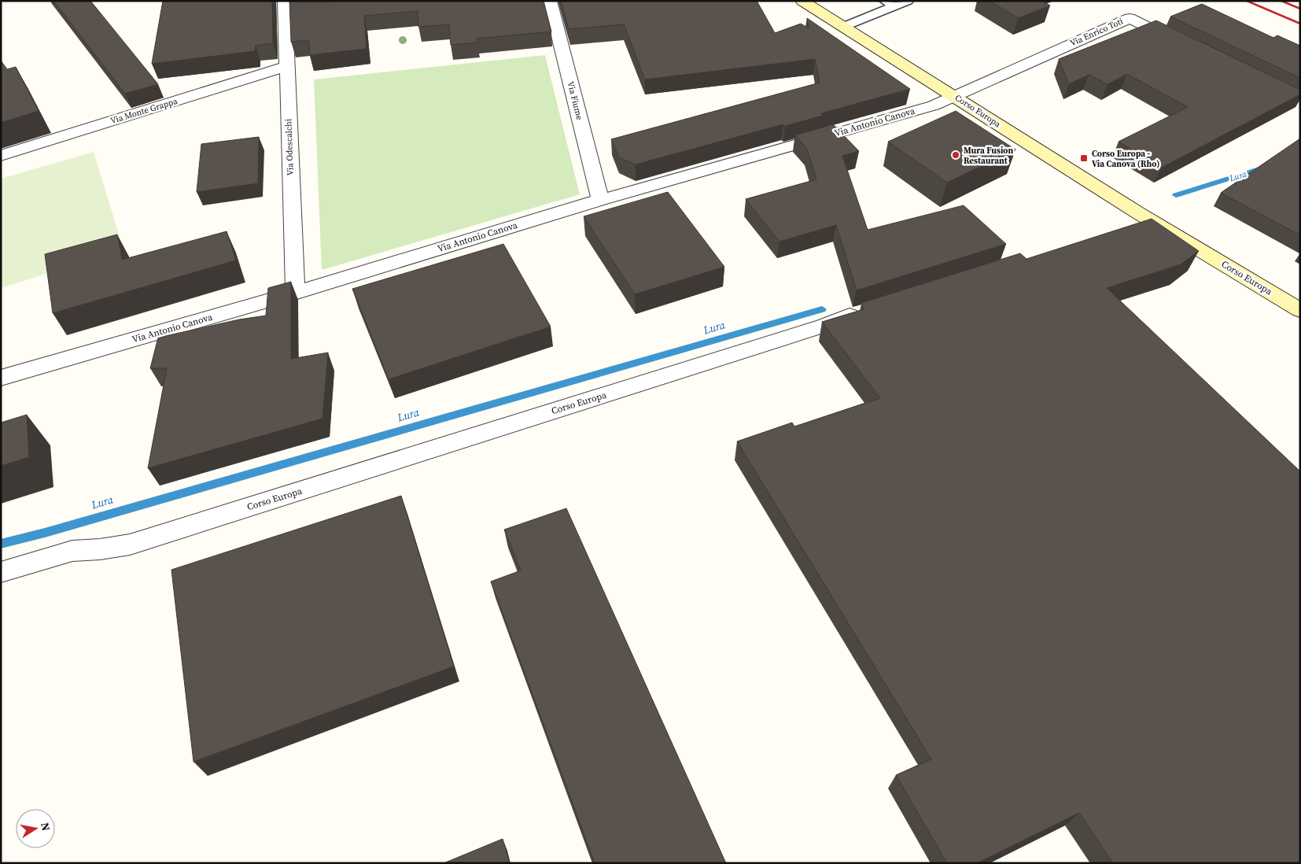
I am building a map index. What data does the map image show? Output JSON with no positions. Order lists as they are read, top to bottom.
{
  "streets": {
    "main road": ["Corso Europa"],
    "street": [
      "Via Enrico Toti",
      "Via Fiume",
      "Via Monte Grappa",
      "Via Antonio Canova",
      "Via Odescalchi"
    ]
  },
  "crossings": [
    ["Via Enrico Toti", "Corso Europa"],
    ["Via Enrico Toti", "Via Antonio Canova"],
    ["Via Fiume", "Via Antonio Canova"],
    ["Via Monte Grappa", "Via Odescalchi"],
    ["Corso Europa", "Via Antonio Canova"],
    ["Via Antonio Canova", "Via Odescalchi"]
  ],
  "water": ["Lura"],
  "places": {
    "other": ["Mura Fusion Restaurant"],
    "transit": ["Corso Europa - Via Canova (Rho)"]
  },
  "north": "right"
}
